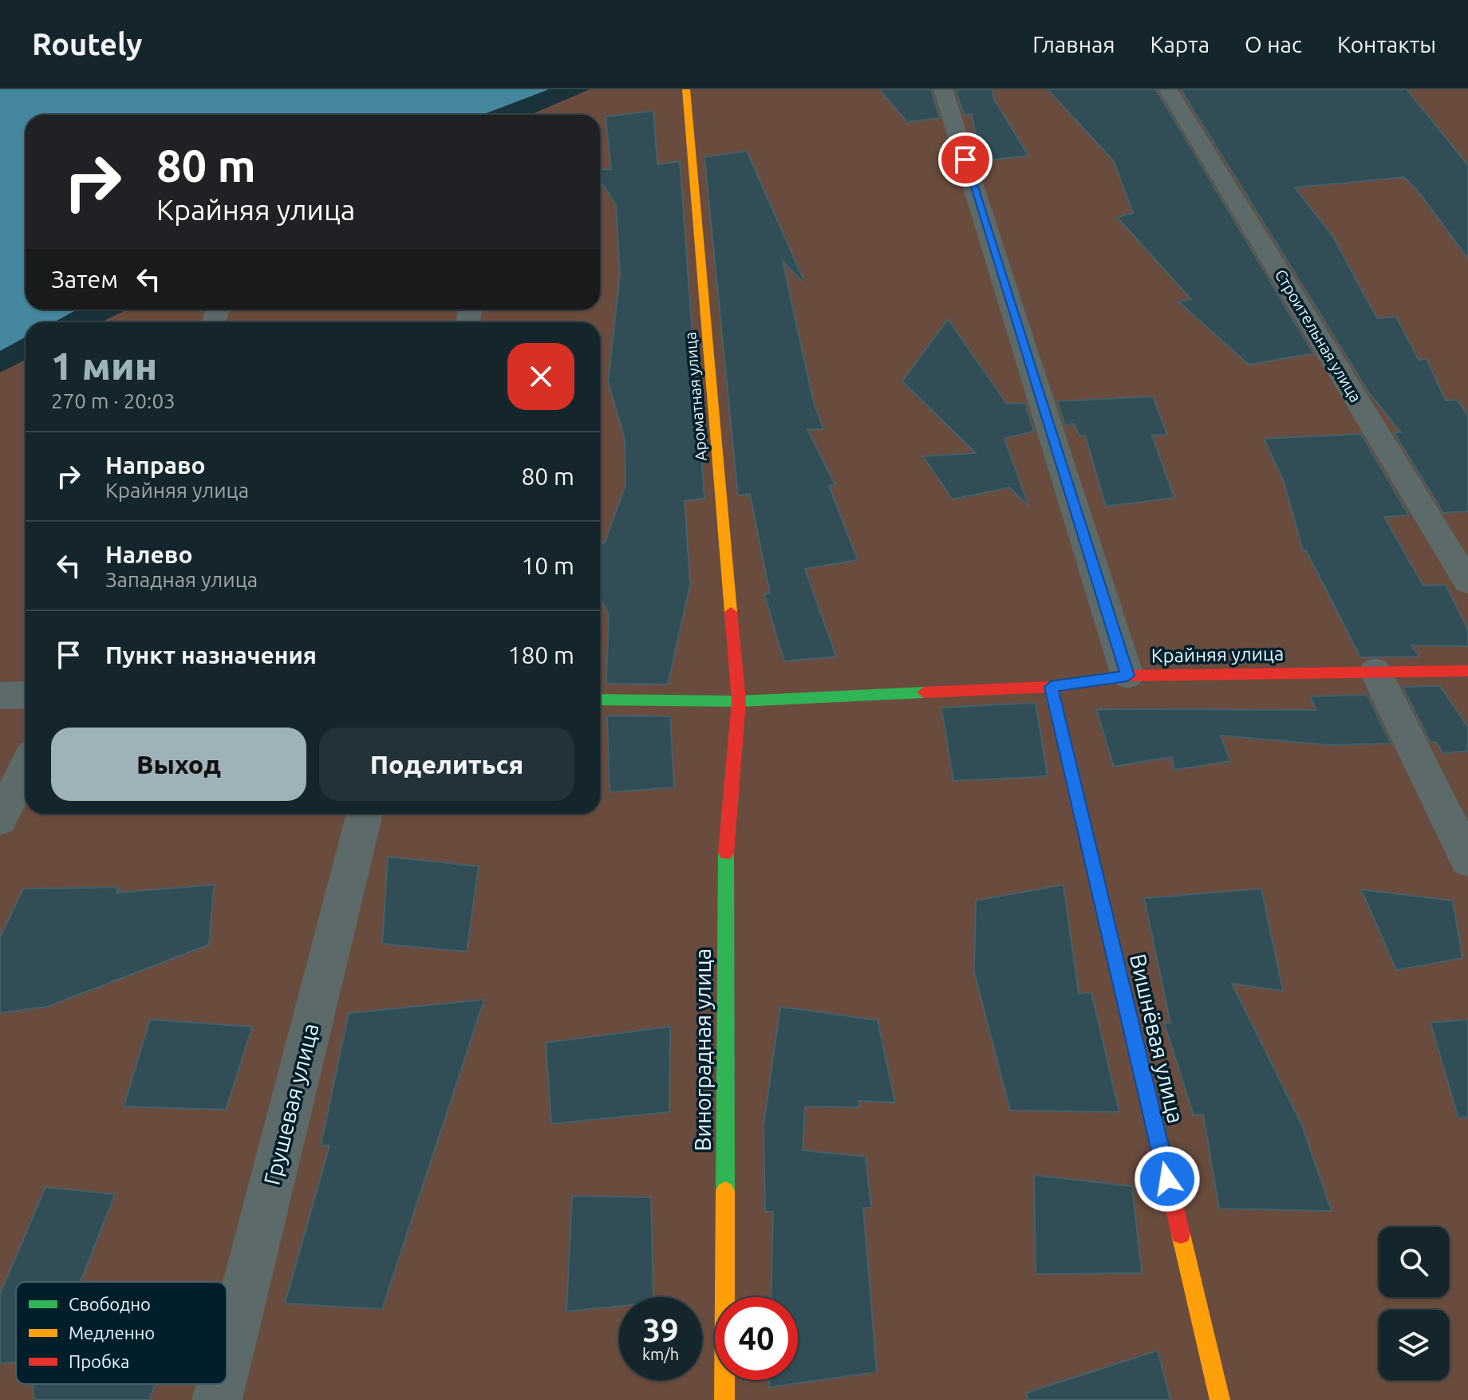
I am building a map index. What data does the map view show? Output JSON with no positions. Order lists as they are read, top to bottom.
{
  "streets": {
    "street": [
      "Строительная улица",
      "Ароматная улица",
      "Крайняя улица",
      "Вишнёвая улица",
      "Виноградная улица",
      "Грушевая улица"
    ]
  },
  "crossings": [
    ["Ароматная улица", "Крайняя улица"],
    ["Ароматная улица", "Виноградная улица"],
    ["Крайняя улица", "Вишнёвая улица"],
    ["Крайняя улица", "Виноградная улица"]
  ],
  "legend": ["Свободно", "Медленно", "Пробка"],
  "page": {
    "header": "Routely",
    "nav": [
      "Главная",
      "Карта",
      "О нас",
      "Контакты"
    ],
    "turn": ["80 m", "Крайняя улица"],
    "then": "Затем",
    "heading": ["1 мин", "270 m · 20:03"],
    "list": [
      {
        "name": "Направо",
        "note": "Крайняя улица",
        "value": "80 m"
      },
      {
        "name": "Налево",
        "note": "Западная улица",
        "value": "10 m"
      },
      {
        "name": "Пункт назначения",
        "value": "180 m"
      }
    ],
    "buttons": ["Выход", "Поделиться"],
    "speed": "39 km/h",
    "limit": "40"
  }
}
